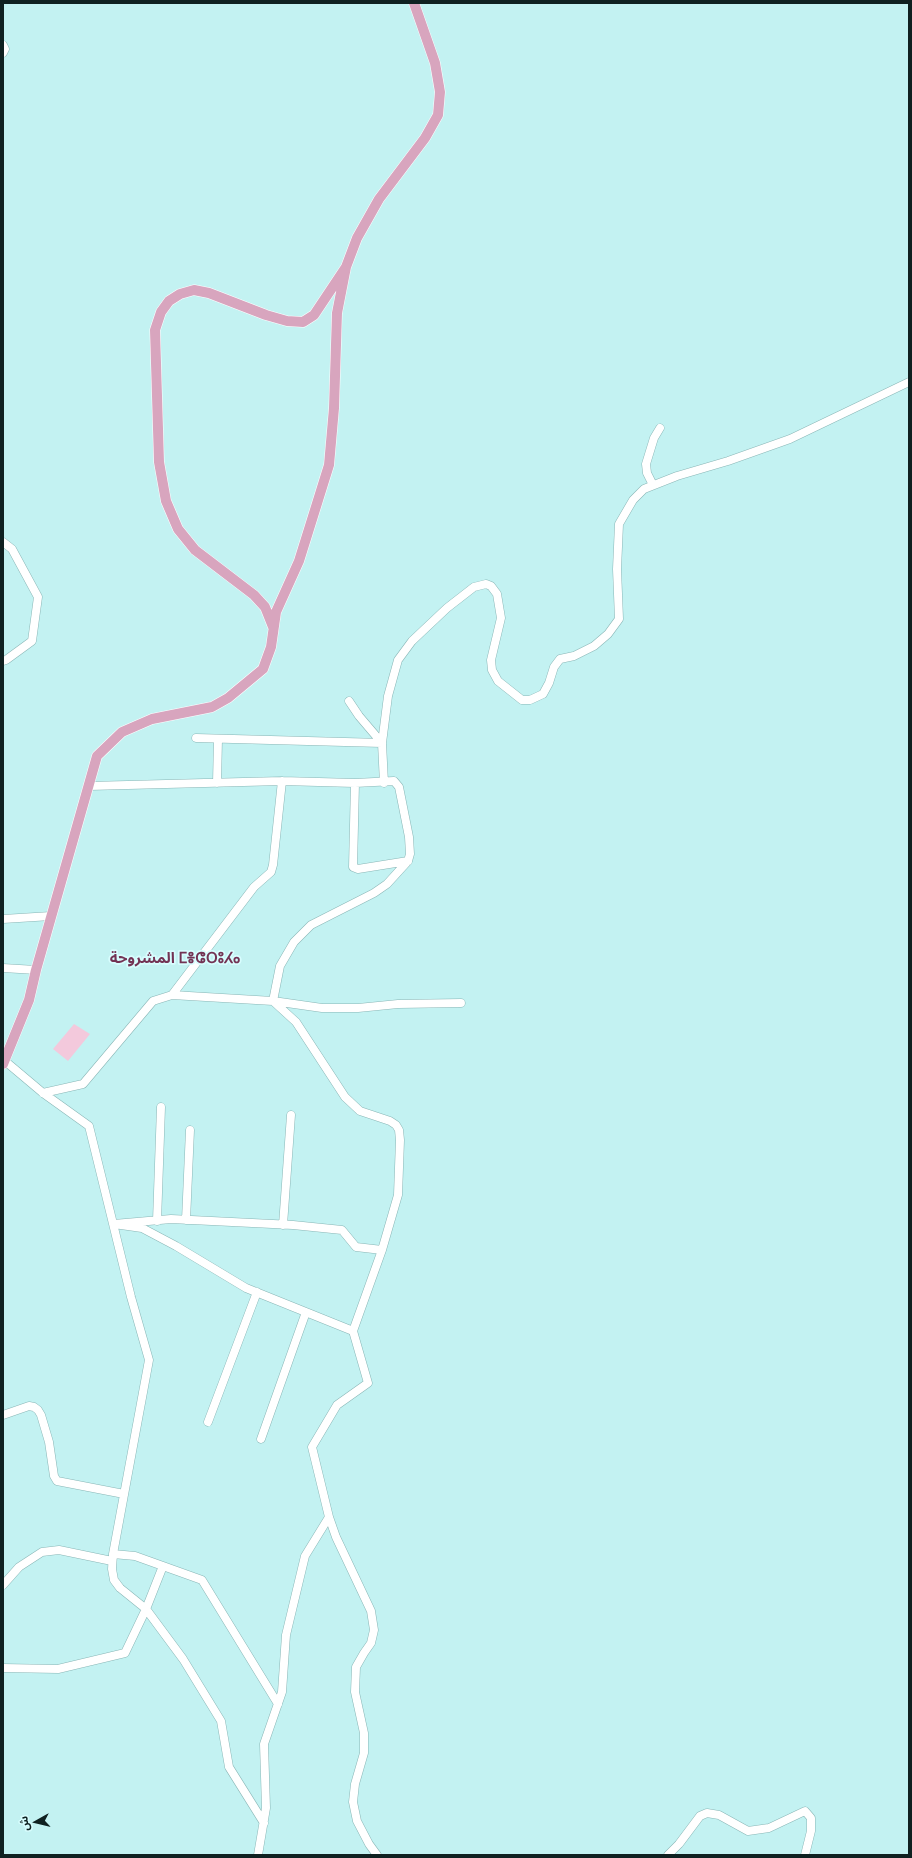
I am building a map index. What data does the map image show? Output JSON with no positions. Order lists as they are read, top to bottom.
{
  "districts": ["المشروحة ⵎⴻⵛⵔⵓⵃⴰ"],
  "north": "left"
}
